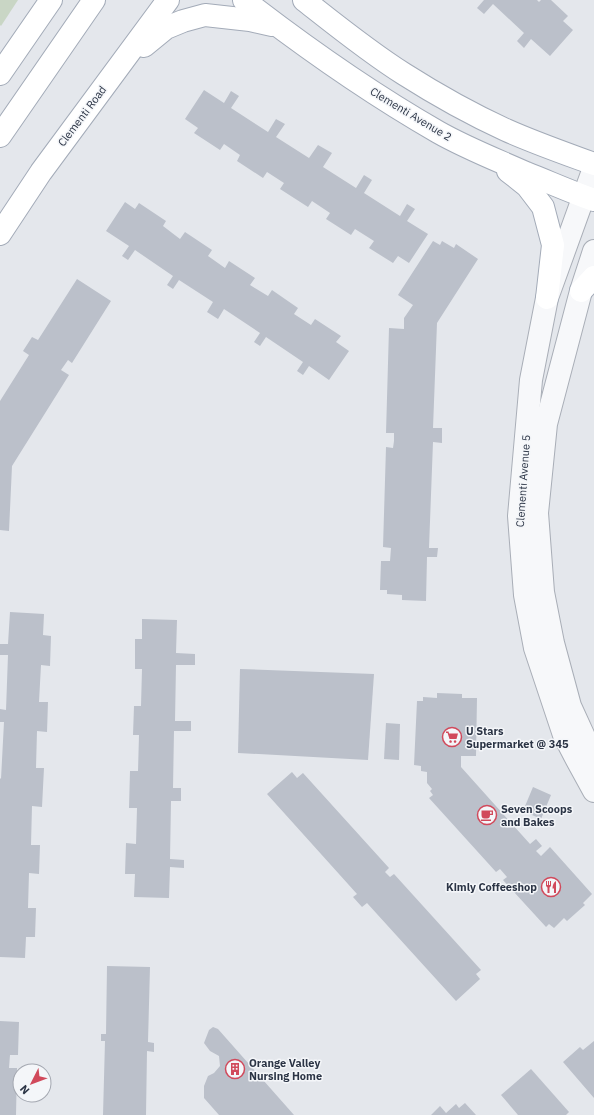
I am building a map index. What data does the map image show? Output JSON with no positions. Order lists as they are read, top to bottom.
{
  "streets": {
    "main road": ["Clementi Avenue 2", "Clementi Road"],
    "street": ["Clementi Avenue 5"]
  },
  "crossings": [
    ["Clementi Avenue 2", "Clementi Avenue 5"]
  ],
  "places": {
    "supermarket": ["U Stars Supermarket @ 345"],
    "cafe": ["Seven Scoops and Bakes"],
    "restaurant": ["Kimly Coffeeshop"],
    "building": ["Orange Valley Nursing Home"]
  },
  "north": "bottom left"
}
